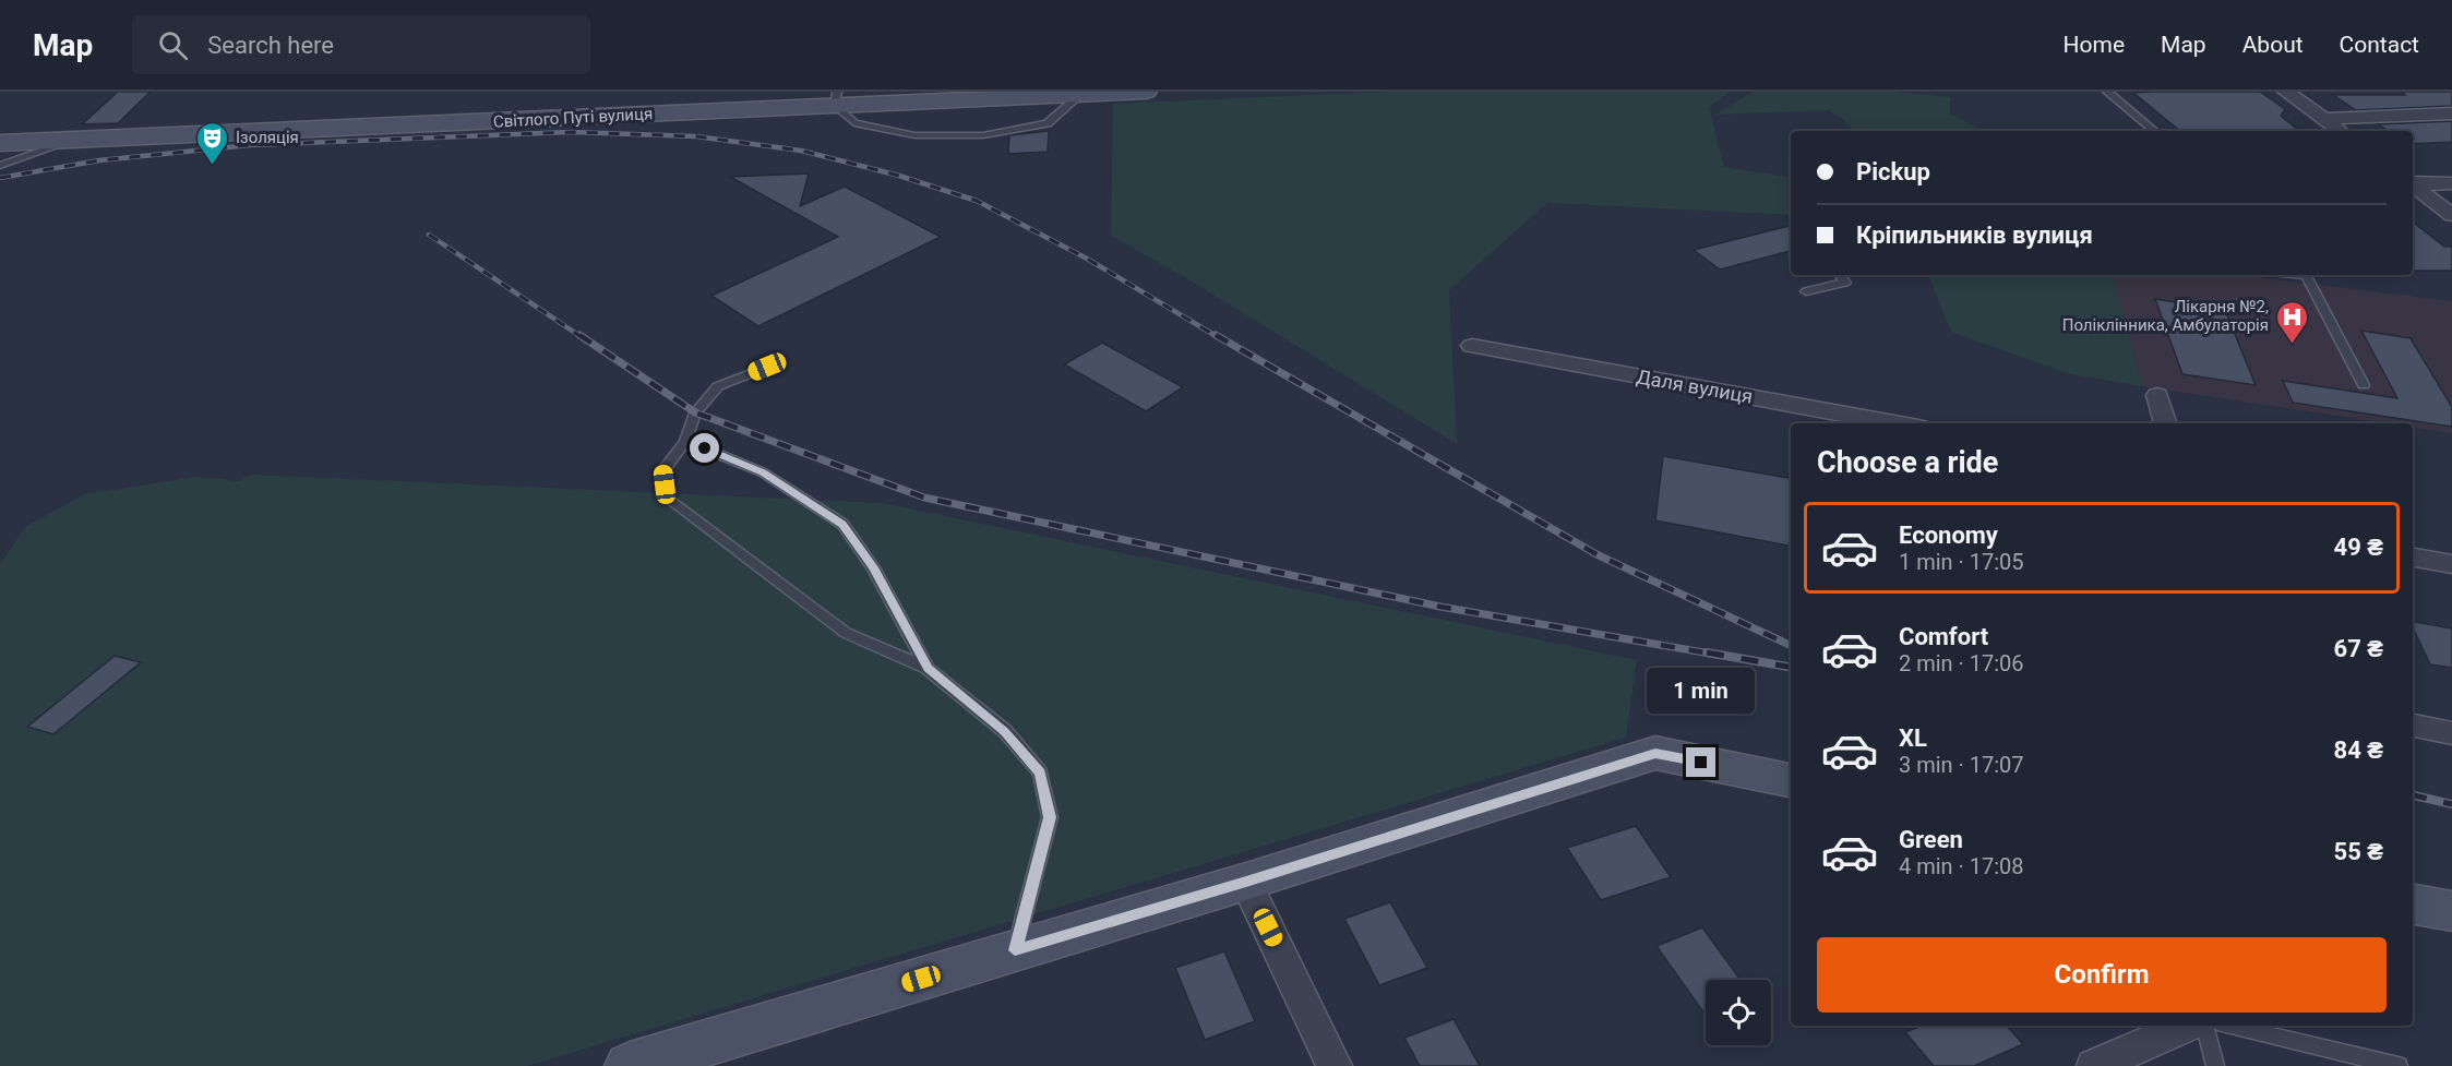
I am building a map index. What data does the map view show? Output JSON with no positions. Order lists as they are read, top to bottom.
{
  "streets": {
    "main road": ["Світлого Путі вулиця"],
    "street": ["Даля вулиця"]
  },
  "places": {
    "theatre": ["Ізоляція"],
    "hospital": ["Лікарня №2, Поліклінника, Амбулаторія"]
  },
  "page": {
    "header": "Map",
    "search": "Search here",
    "nav": [
      "Home",
      "Map",
      "About",
      "Contact"
    ],
    "banner": ["Pickup", "Кріпильників вулиця"],
    "heading": "Choose a ride",
    "list": [
      {
        "name": "Economy",
        "note": "1 min · 17:05",
        "value": "49 ₴"
      },
      {
        "name": "Comfort",
        "note": "2 min · 17:06",
        "value": "67 ₴"
      },
      {
        "name": "XL",
        "note": "3 min · 17:07",
        "value": "84 ₴"
      },
      {
        "name": "Green",
        "note": "4 min · 17:08",
        "value": "55 ₴"
      }
    ],
    "bubble": "1 min",
    "buttons": "Confirm"
  }
}
